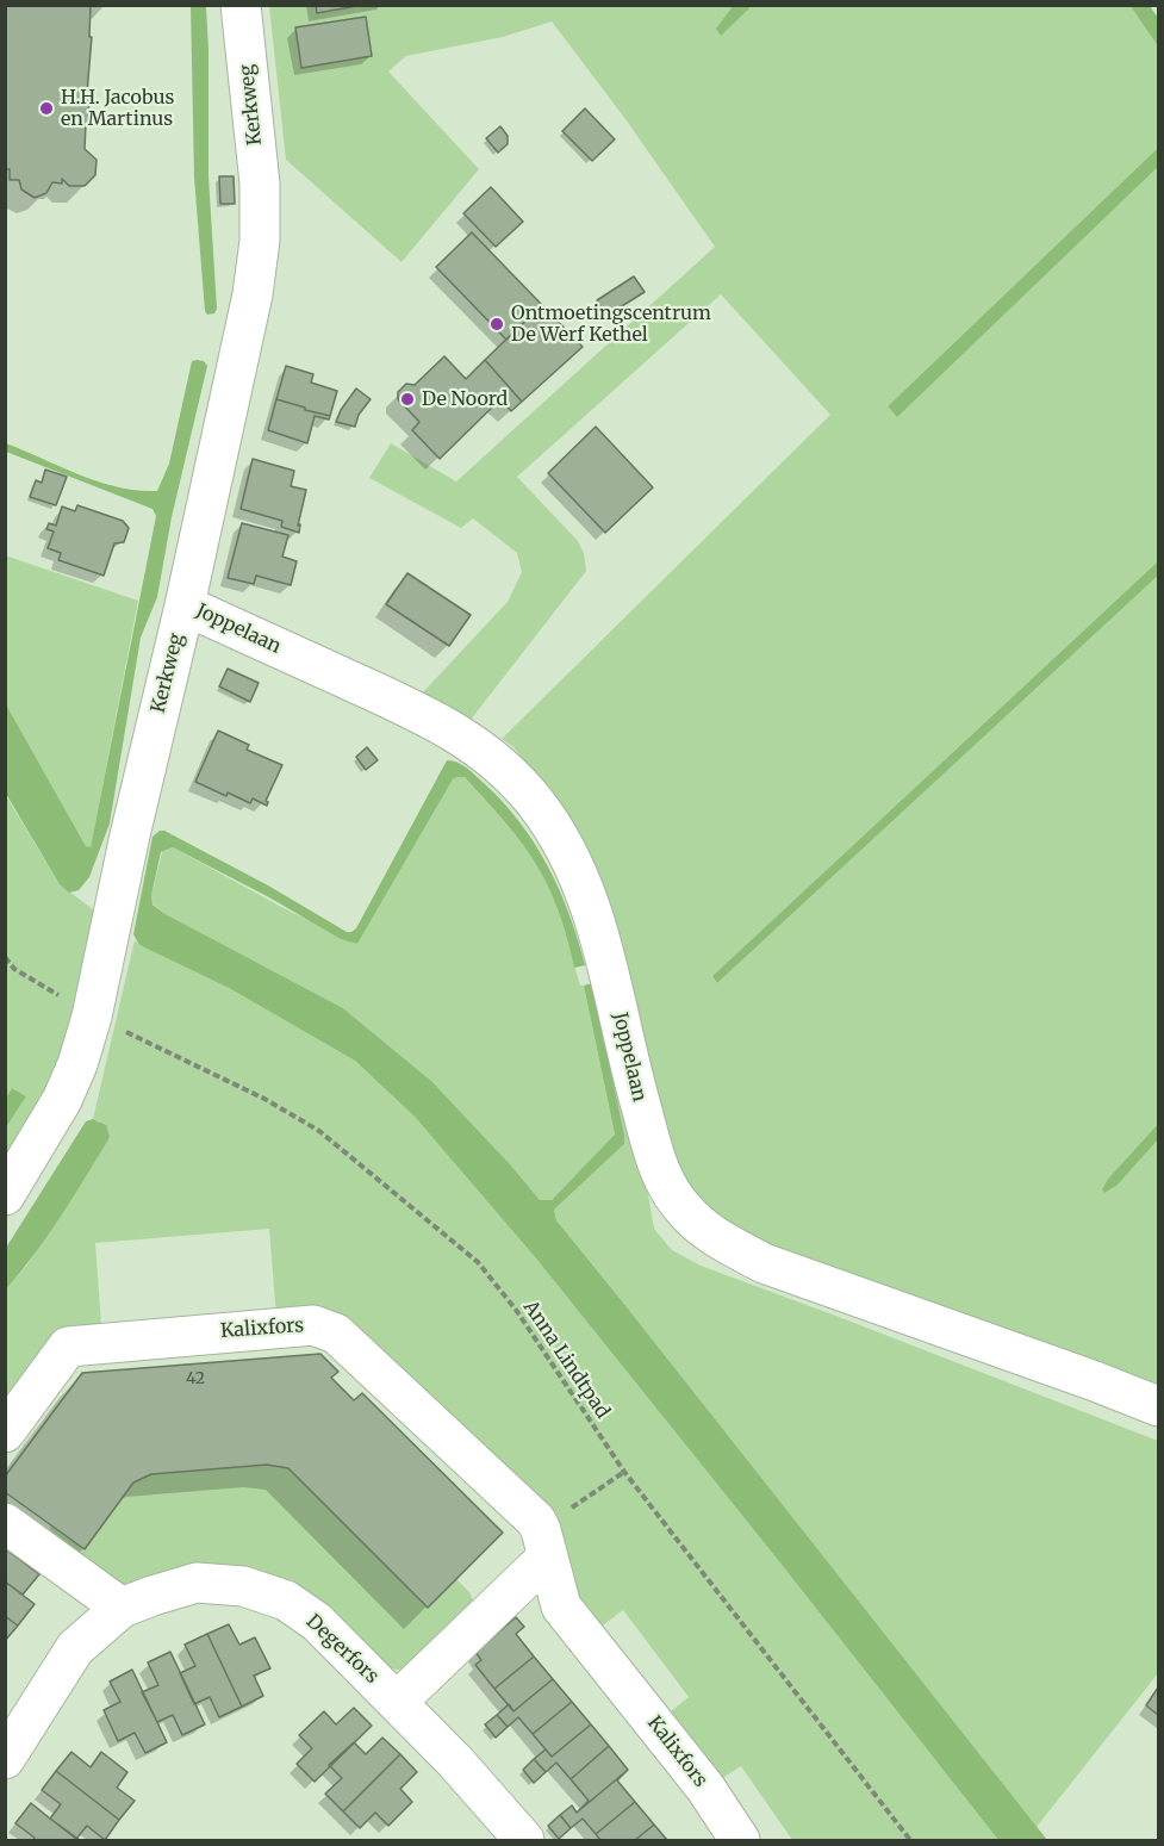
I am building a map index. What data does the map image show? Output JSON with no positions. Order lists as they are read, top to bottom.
{
  "streets": {
    "street": [
      "Kerkweg",
      "Joppelaan",
      "Kalixfors",
      "Degerfors"
    ],
    "path": ["Anna Lindtpad"]
  },
  "crossings": [
    ["Kerkweg", "Joppelaan"],
    ["Kerkweg", "Anna Lindtpad"]
  ],
  "places": ["H.H. Jacobus en Martinus", "Ontmoetingscentrum De Werf Kethel", "De Noord"],
  "house_numbers": ["42"]
}
